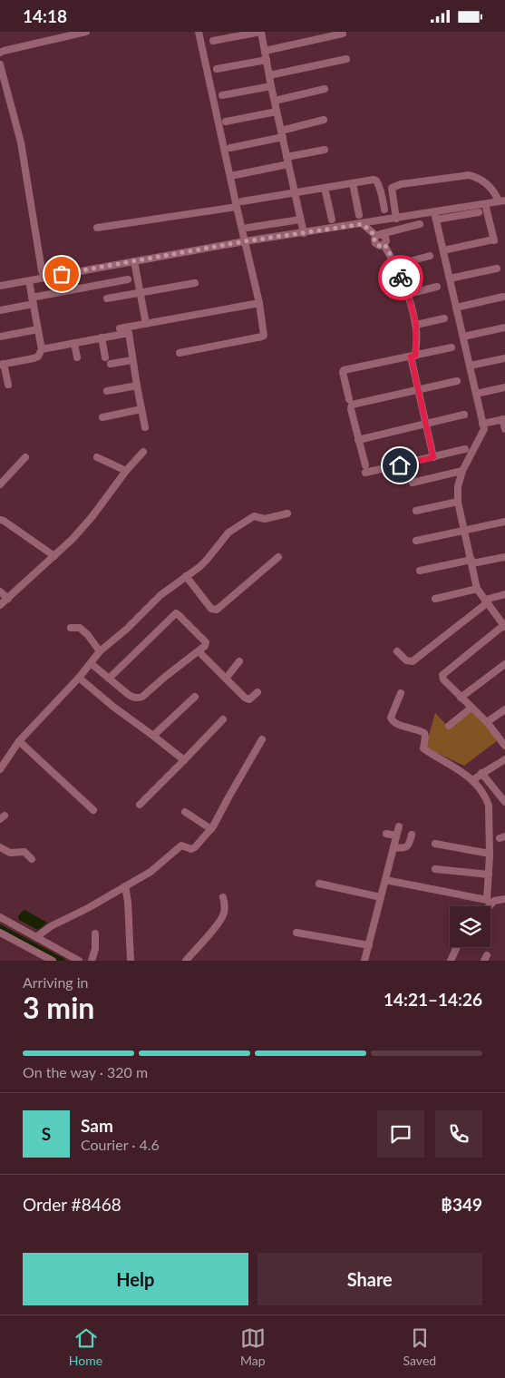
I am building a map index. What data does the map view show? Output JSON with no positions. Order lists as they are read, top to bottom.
{
  "page": {
    "status": "14:18",
    "heading": ["3 min", "Arriving in", "14:21–14:26"],
    "panel": [
      "Sam",
      "Courier · 4.6",
      "Order #8468",
      "฿349"
    ],
    "bar": "On the way · 320 m",
    "round": "S",
    "buttons": ["Help", "Share"],
    "tabs": ["Home", "Map", "Saved"]
  }
}
